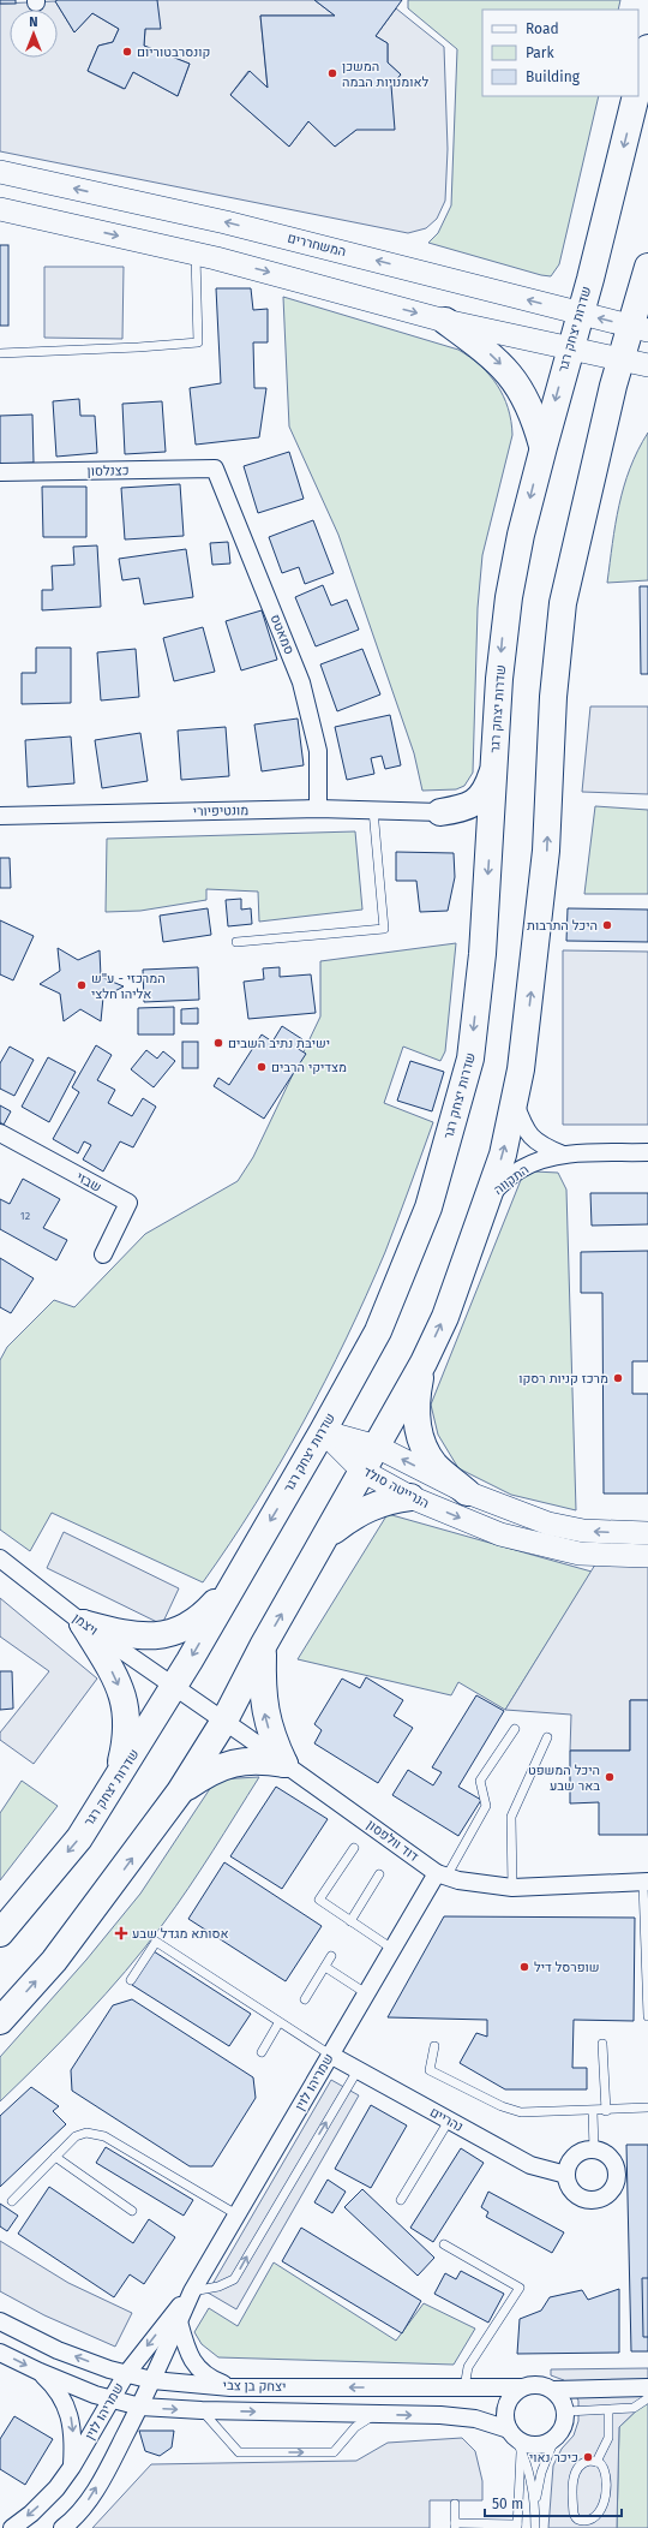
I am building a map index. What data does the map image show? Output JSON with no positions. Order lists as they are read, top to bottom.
{
  "streets": {
    "main road": ["המשחררים", "שדרות יצחק רגר", "הנרייטה סולד"],
    "street": [
      "כצנלסון",
      "סמאטס",
      "מונטיפיורי",
      "התקווה",
      "שבזי",
      "ויצמן",
      "דוד וולפסון",
      "שמריהו לוין",
      "נהריים",
      "יצחק בן צבי"
    ]
  },
  "crossings": [
    ["המשחררים", "שדרות יצחק רגר"],
    ["שדרות יצחק רגר", "הנרייטה סולד"],
    ["שדרות יצחק רגר", "ויצמן"],
    ["שדרות יצחק רגר", "דוד וולפסון"],
    ["כצנלסון", "סמאטס"],
    ["סמאטס", "מונטיפיורי"],
    ["ויצמן", "דוד וולפסון"],
    ["דוד וולפסון", "שמריהו לוין"],
    ["שמריהו לוין", "נהריים"],
    ["שמריהו לוין", "יצחק בן צבי"]
  ],
  "places": {
    "other": [
      "קונסרבטוריום",
      "המשכן לאומנויות הבמה",
      "היכל התרבות",
      "המרכזי - ע\"ש אליהו חלצי",
      "ישיבת נתיב השבים",
      "מצדיקי הרבים",
      "מרכז קניות רסקו",
      "היכל המשפט באר שבע",
      "שופרסל דיל",
      "כיכר נאוי"
    ],
    "health": ["אסותא מגדל שבע"]
  },
  "house_numbers": ["12"],
  "legend": ["Road", "Park", "Building"],
  "scale_bar": "50 m",
  "north": "top"
}
